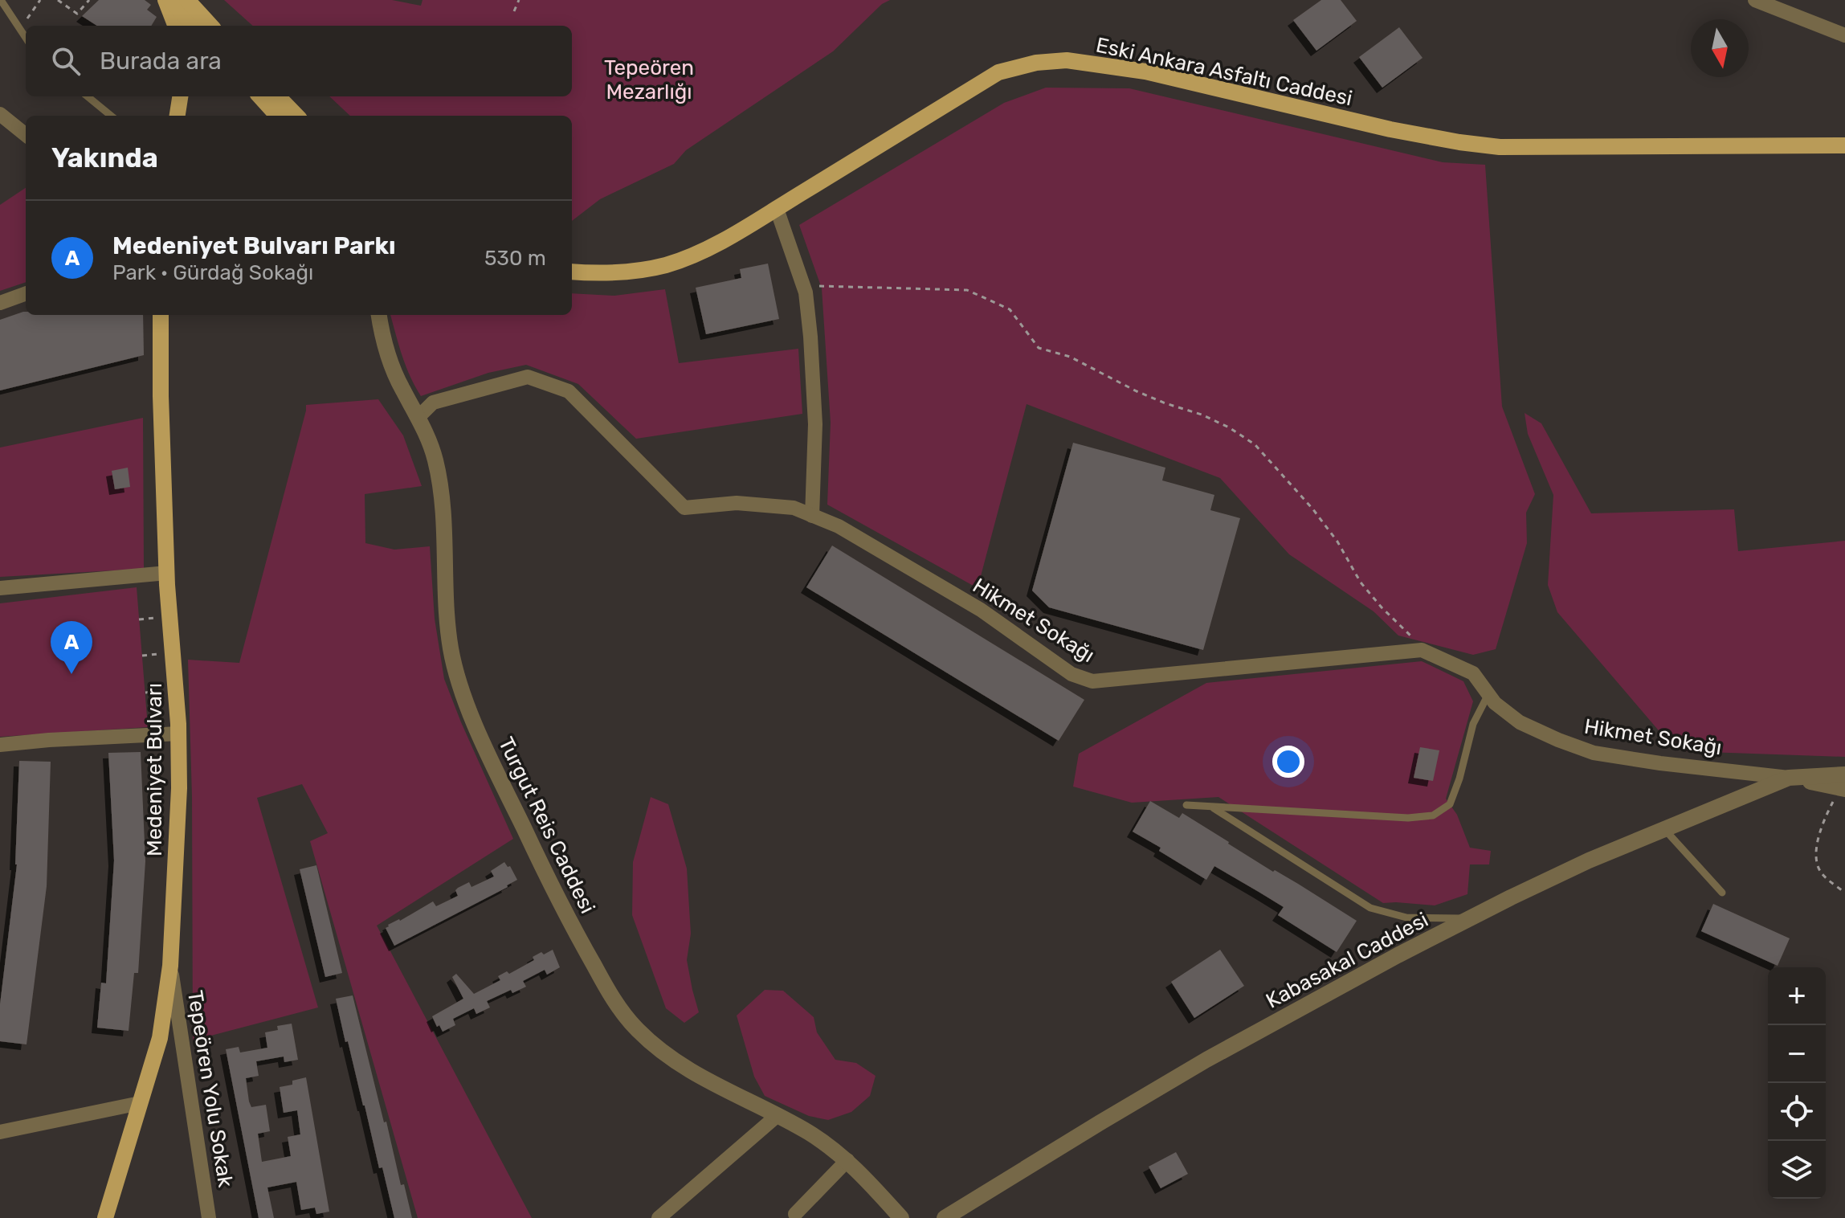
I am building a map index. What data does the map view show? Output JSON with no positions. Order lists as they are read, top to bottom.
{
  "streets": {
    "main road": ["Eski Ankara Asfaltı Caddesi", "Medeniyet Bulvarı"],
    "street": [
      "Hikmet Sokağı",
      "Turgut Reis Caddesi",
      "Kabasakal Caddesi",
      "Tepeören Yolu Sokak"
    ]
  },
  "crossings": [
    ["Hikmet Sokağı", "Turgut Reis Caddesi"],
    ["Hikmet Sokağı", "Kabasakal Caddesi"],
    ["Medeniyet Bulvarı", "Tepeören Yolu Sokak"]
  ],
  "parks": ["Tepeören Mezarlığı"],
  "north": "bottom",
  "page": {
    "search": "Burada ara",
    "heading": "Yakında",
    "list": [
      {
        "mark": "A",
        "name": "Medeniyet Bulvarı Parkı",
        "note": "Park · Gürdağ Sokağı",
        "value": "530 m"
      }
    ],
    "pins": "A",
    "map_buttons": ["+", "−"]
  }
}
